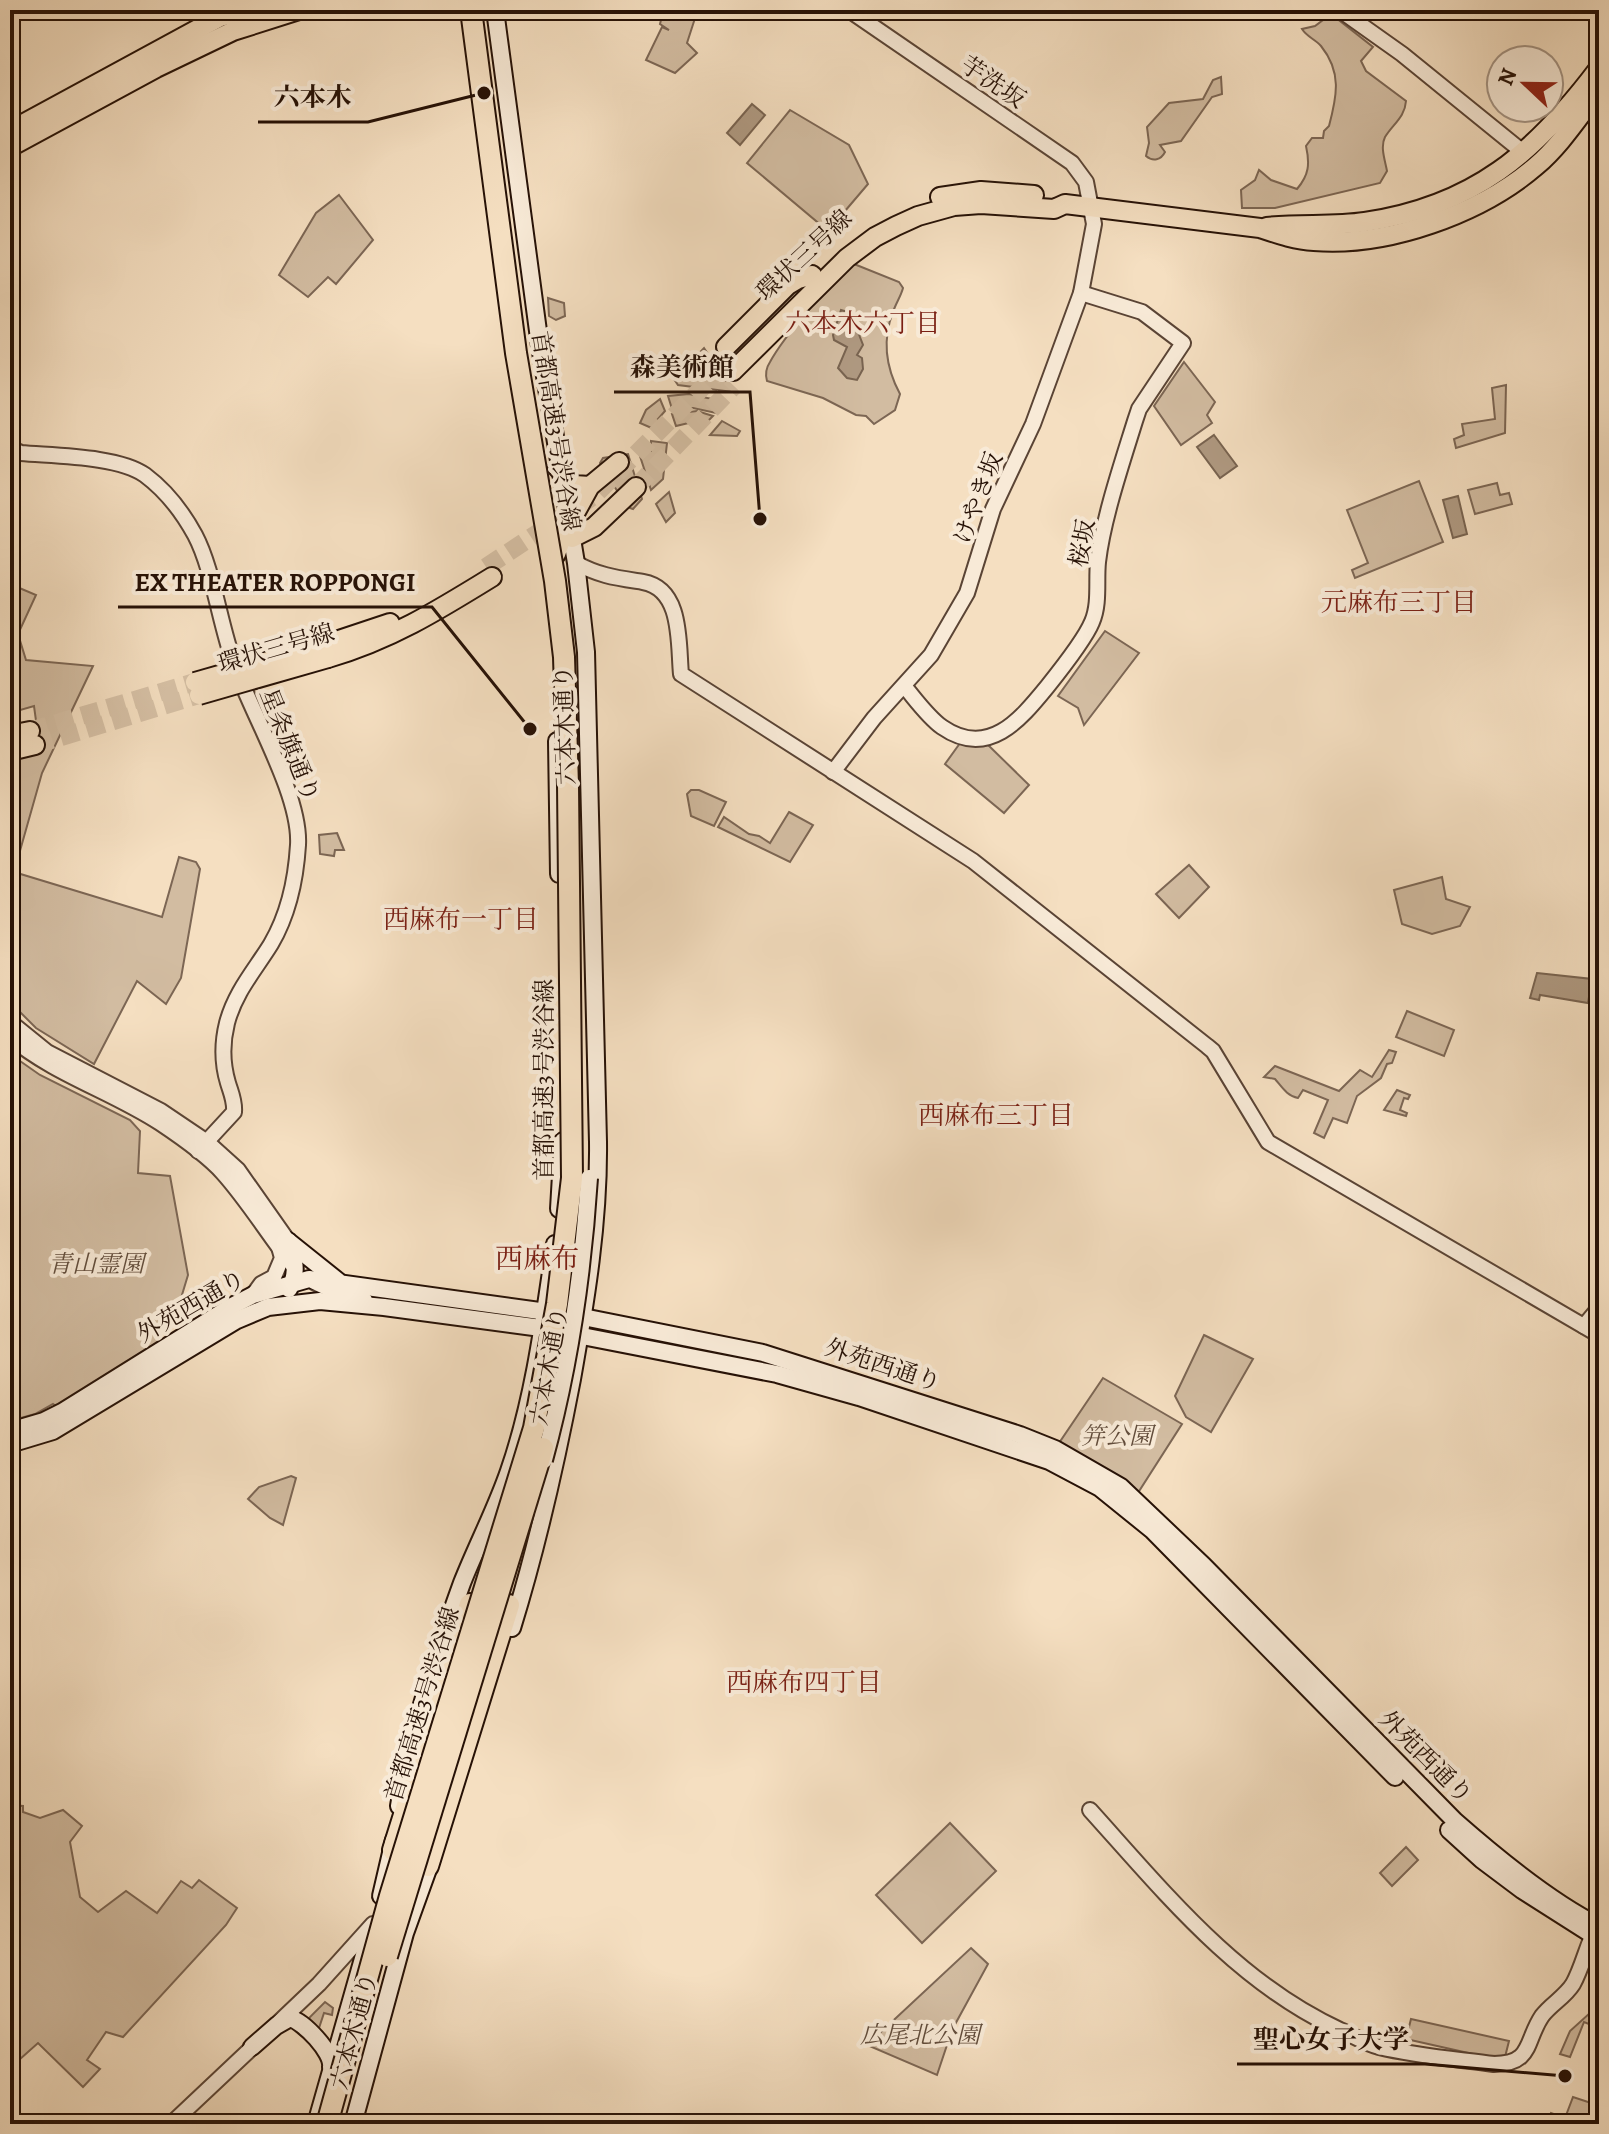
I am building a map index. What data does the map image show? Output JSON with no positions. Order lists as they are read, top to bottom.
{
  "streets": {
    "highway": ["首都高速3号渋谷線"],
    "main road": ["環状三号線", "六本木通り", "外苑西通り"],
    "street": [
      "芋洗坂",
      "けやき坂",
      "桜坂",
      "星条旗通り"
    ]
  },
  "crossings": [
    ["芋洗坂", "環状三号線"],
    ["芋洗坂", "けやき坂"],
    ["環状三号線", "けやき坂"],
    ["けやき坂", "桜坂"],
    ["六本木通り", "外苑西通り"]
  ],
  "districts": [
    "六本木六丁目",
    "元麻布三丁目",
    "西麻布一丁目",
    "西麻布三丁目",
    "西麻布",
    "西麻布四丁目"
  ],
  "parks": ["青山霊園", "笄公園", "広尾北公園"],
  "places": [
    "六本木",
    "森美術館",
    "EX THEATER ROPPONGI",
    "聖心女子大学"
  ],
  "north": "left"
}
